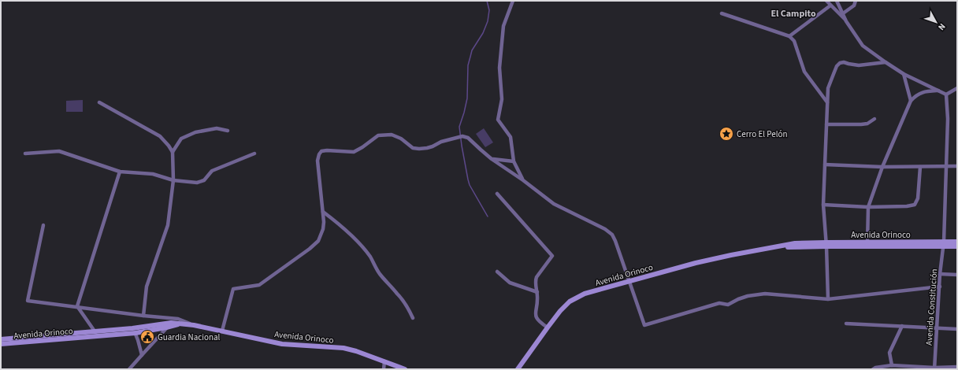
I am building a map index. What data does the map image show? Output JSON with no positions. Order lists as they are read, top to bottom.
{
  "streets": {
    "street": ["Avenida Orinoco", "Avenida Constitución"]
  },
  "crossings": [
    ["Avenida Orinoco", "Avenida Constitución"]
  ],
  "districts": ["El Campito"],
  "places": {
    "place": ["Cerro El Pelón"],
    "public building": ["Guardia Nacional"]
  },
  "north": "bottom right"
}
